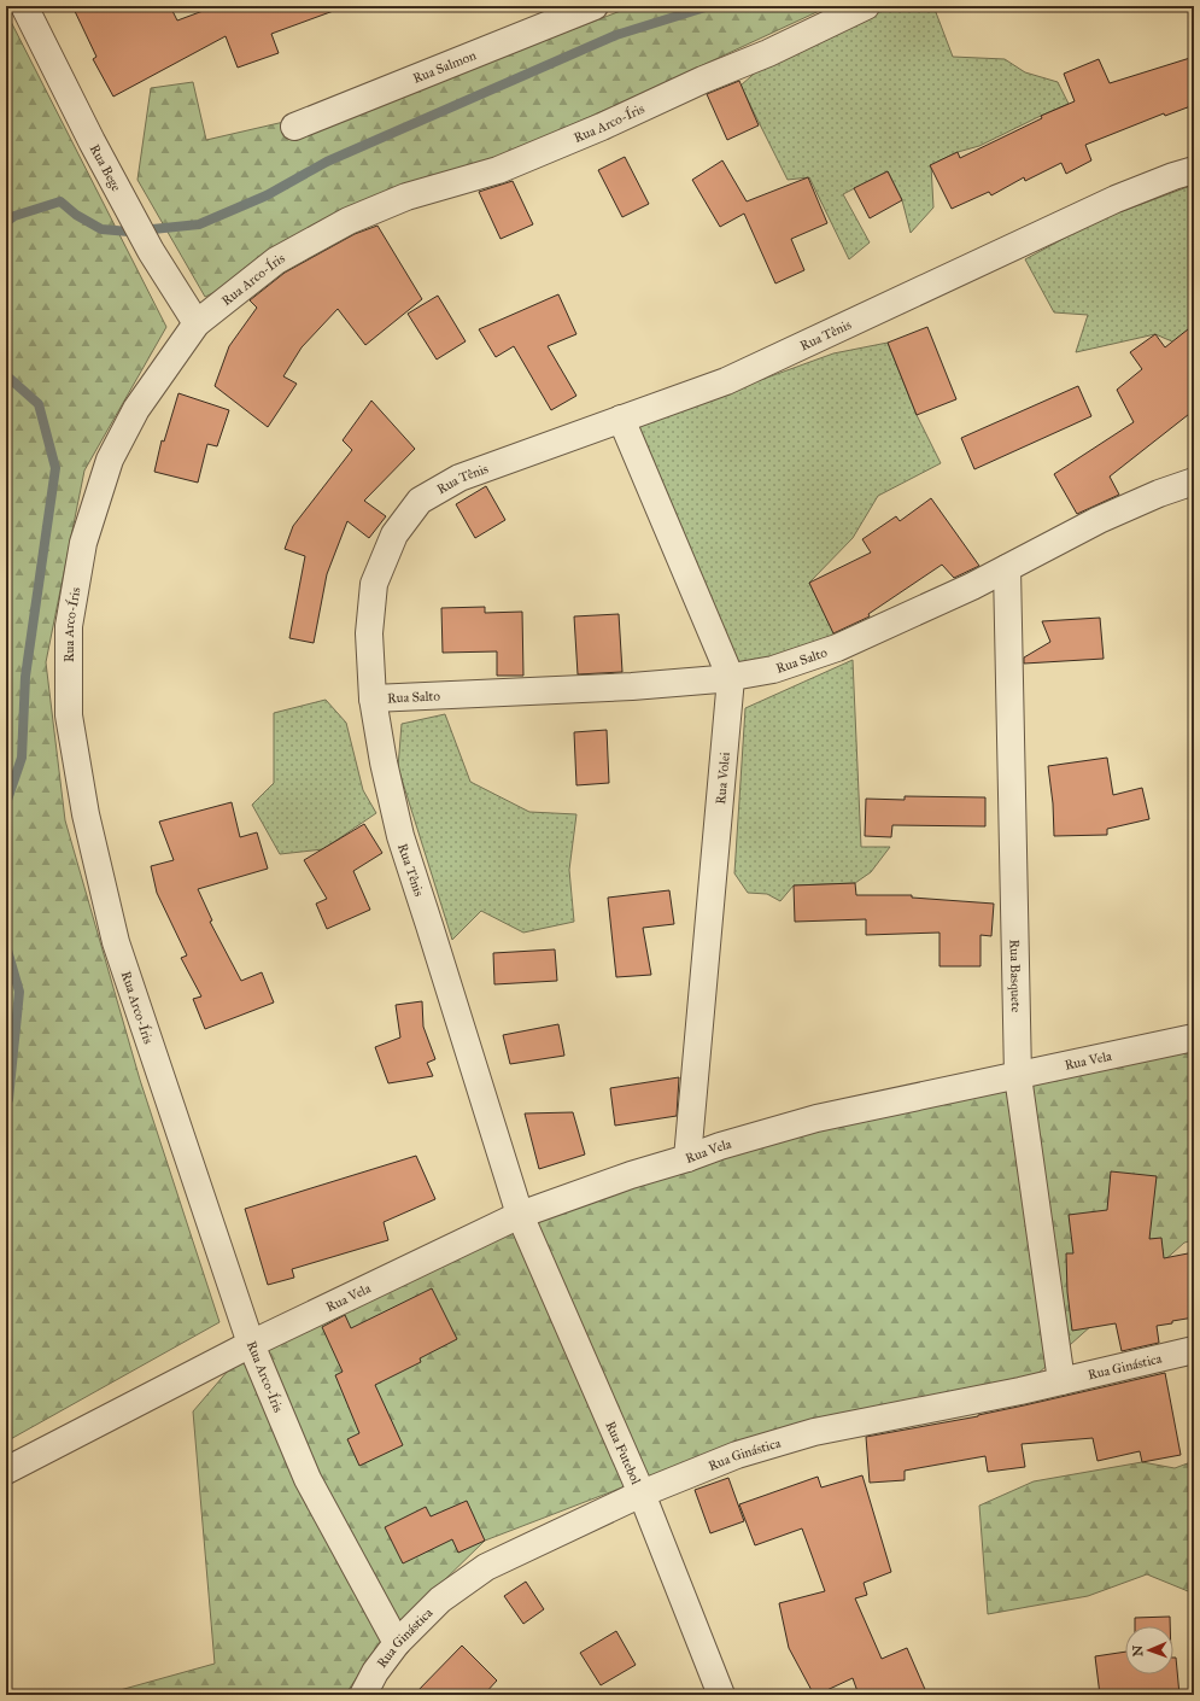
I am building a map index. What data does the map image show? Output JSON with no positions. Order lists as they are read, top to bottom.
{
  "streets": {
    "street": [
      "Rua Salmon",
      "Rua Arco-Íris",
      "Rua Bege",
      "Rua Tênis",
      "Rua Salto",
      "Rua Volei",
      "Rua Basquete",
      "Rua Vela",
      "Rua Ginástica",
      "Rua Futebol"
    ]
  },
  "crossings": [
    ["Rua Arco-Íris", "Rua Bege"],
    ["Rua Arco-Íris", "Rua Vela"],
    ["Rua Arco-Íris", "Rua Ginástica"],
    ["Rua Tênis", "Rua Salto"],
    ["Rua Tênis", "Rua Volei"],
    ["Rua Tênis", "Rua Vela"],
    ["Rua Tênis", "Rua Futebol"],
    ["Rua Salto", "Rua Volei"],
    ["Rua Salto", "Rua Basquete"],
    ["Rua Volei", "Rua Vela"],
    ["Rua Basquete", "Rua Vela"],
    ["Rua Basquete", "Rua Ginástica"],
    ["Rua Vela", "Rua Futebol"],
    ["Rua Ginástica", "Rua Futebol"]
  ],
  "north": "left"
}
